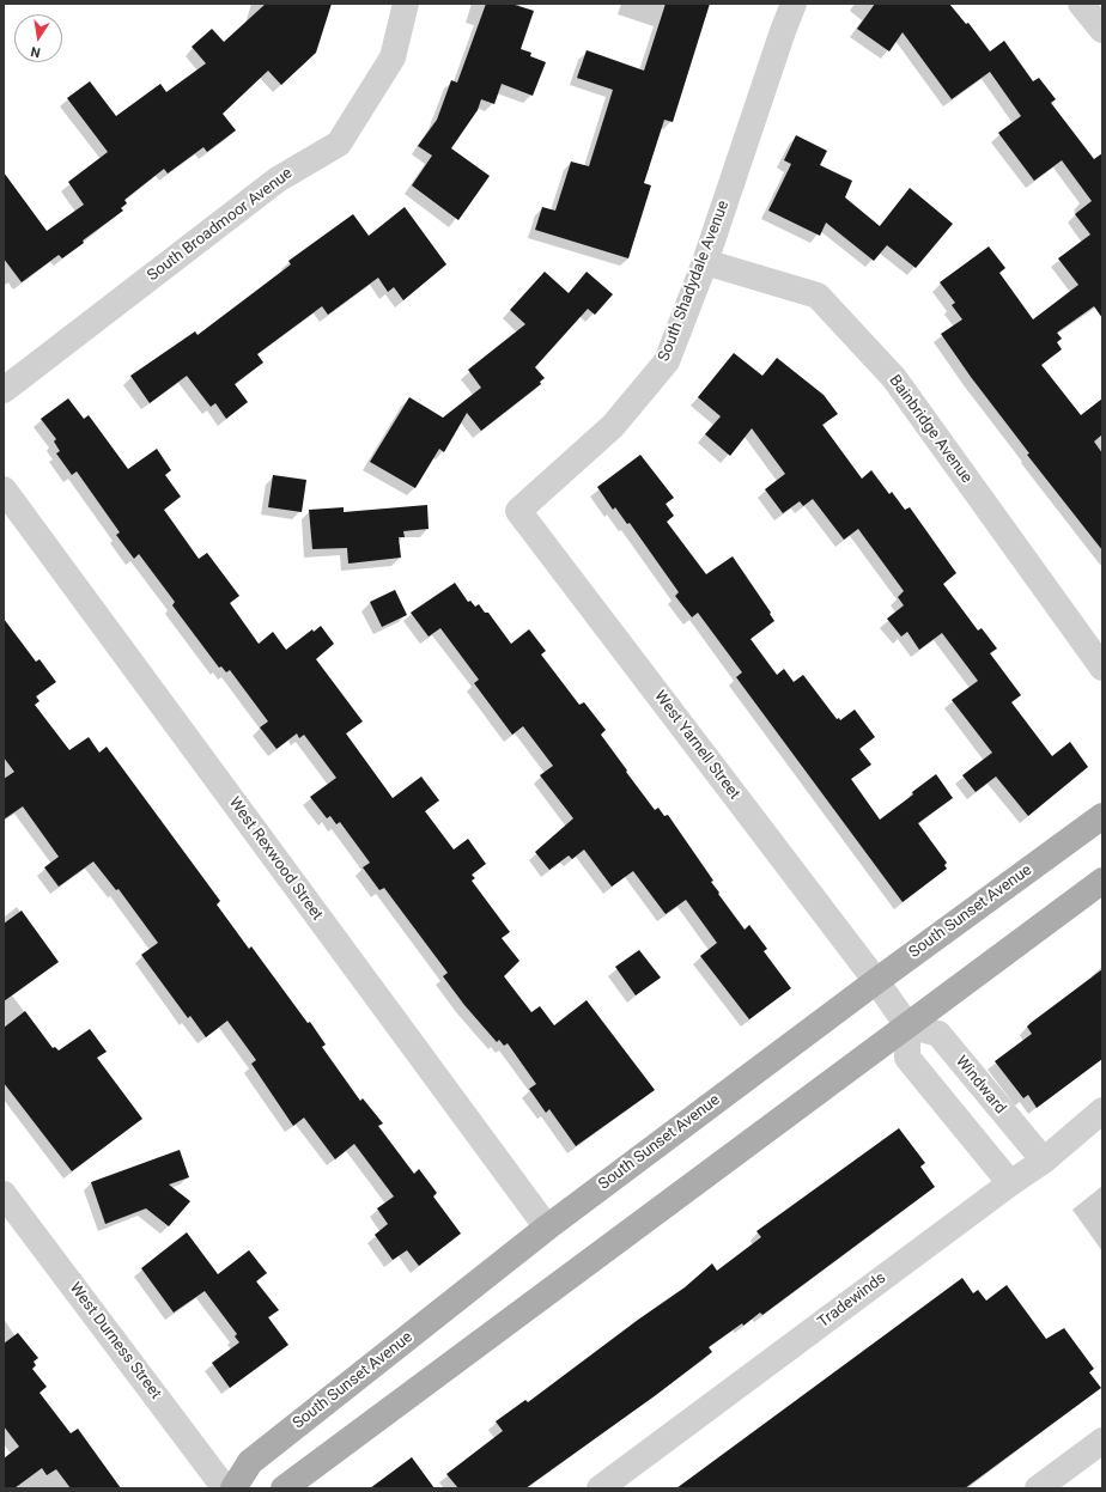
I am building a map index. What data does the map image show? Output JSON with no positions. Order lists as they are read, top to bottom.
{
  "streets": {
    "main road": ["South Sunset Avenue"],
    "street": [
      "South Broadmoor Avenue",
      "South Shadydale Avenue",
      "Bainbridge Avenue",
      "West Yarnell Street",
      "West Rexwood Street",
      "Windward",
      "Tradewinds",
      "West Durness Street"
    ]
  },
  "crossings": [
    ["South Shadydale Avenue", "Bainbridge Avenue"],
    ["South Shadydale Avenue", "West Yarnell Street"],
    ["West Yarnell Street", "South Sunset Avenue"],
    ["West Rexwood Street", "South Sunset Avenue"],
    ["Windward", "Tradewinds"]
  ],
  "north": "bottom"
}
